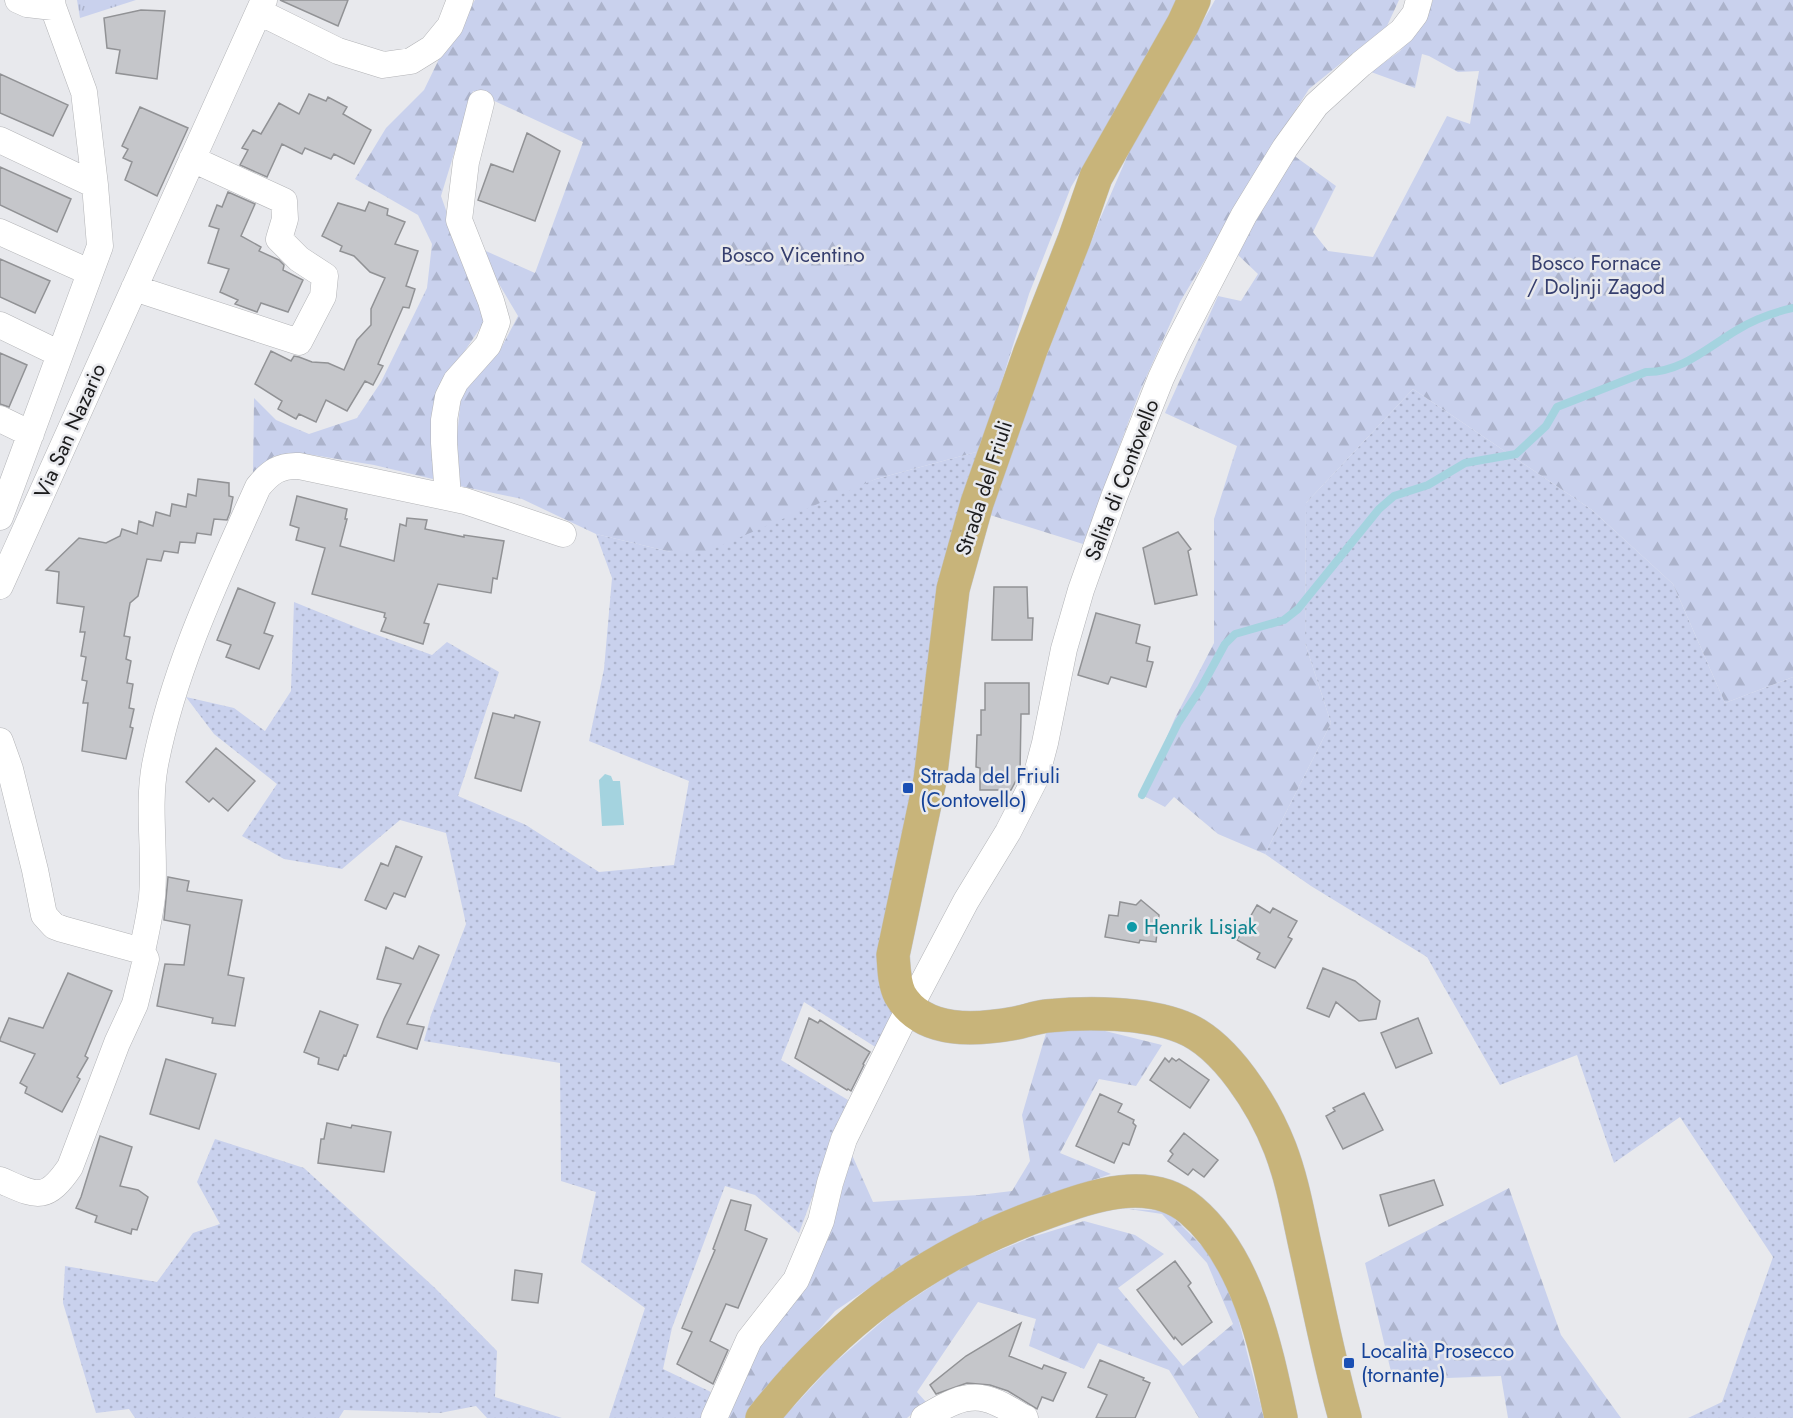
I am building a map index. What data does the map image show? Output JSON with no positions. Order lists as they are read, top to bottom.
{
  "streets": {
    "main road": ["Strada del Friuli"],
    "street": ["Via San Nazario", "Salita di Contovello"]
  },
  "crossings": [
    ["Salita di Contovello", "Strada del Friuli"]
  ],
  "parks": ["Bosco Vicentino", "Bosco Fornace / Doljnji Zagod"],
  "places": {
    "transit": ["Strada del Friuli (Contovello)", "Località Prosecco (tornante)"],
    "other": ["Henrik Lisjak"]
  }
}
